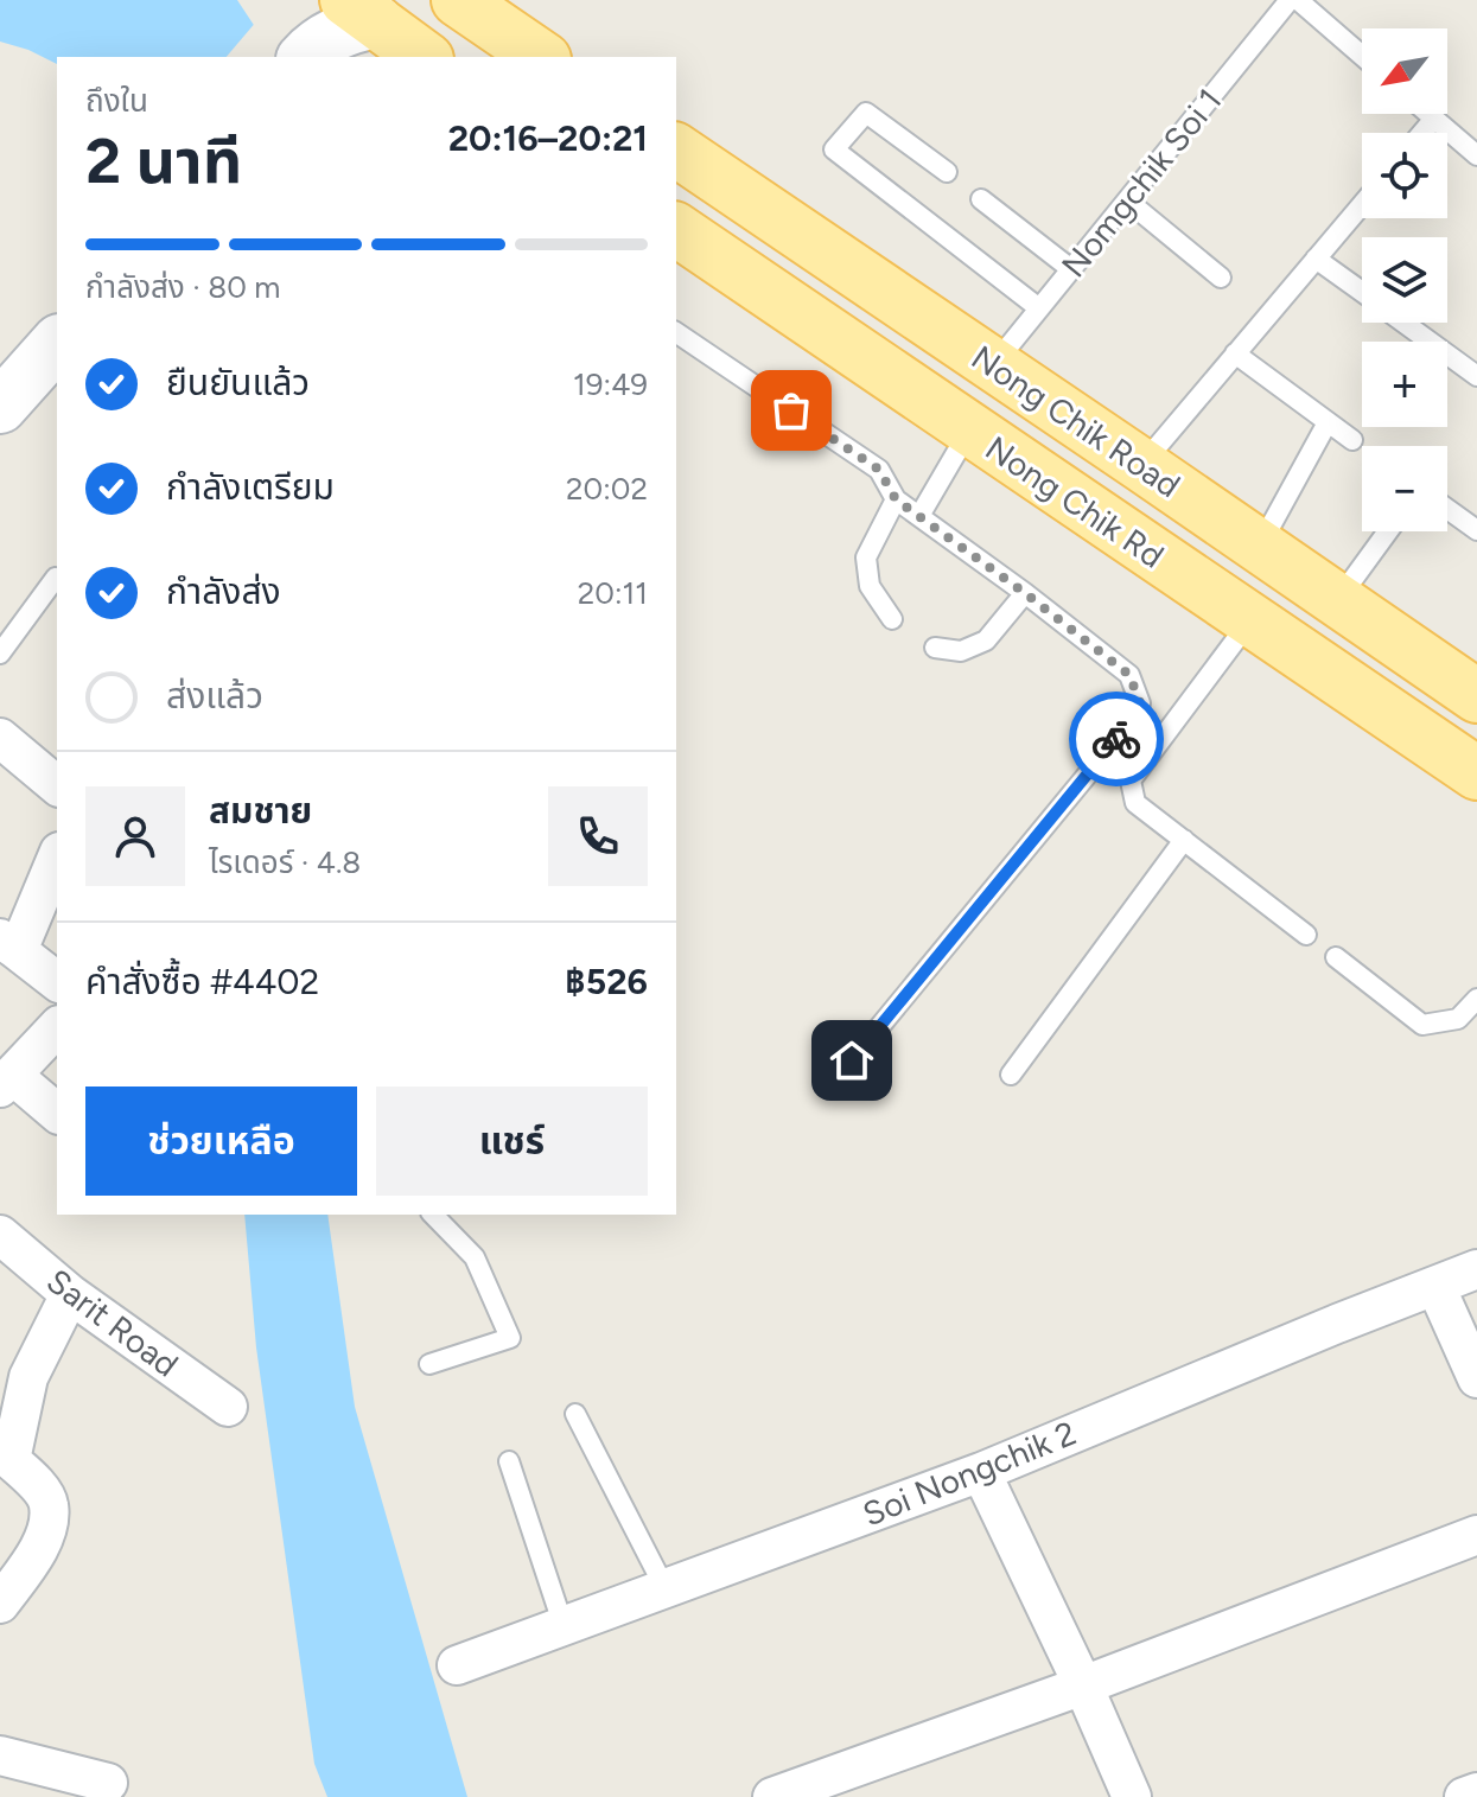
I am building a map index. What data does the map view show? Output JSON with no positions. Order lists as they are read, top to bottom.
{
  "streets": {
    "main road": ["Nong Chik Road", "Nong Chik Rd"],
    "street": ["Sarit Road", "Soi Nongchik 2"],
    "lane": ["Nomgchik Soi 1"]
  },
  "crossings": [
    ["Nomgchik Soi 1", "Nong Chik Road"]
  ],
  "north": "bottom left",
  "page": {
    "map_buttons": ["+", "−"],
    "heading": ["2 นาที", "ถึงใน", "20:16–20:21"],
    "panel": [
      "สมชาย",
      "ไรเดอร์ · 4.8",
      "คำสั่งซื้อ #4402",
      "฿526"
    ],
    "bar": "กำลังส่ง · 80 m",
    "list": [
      ["ยืนยันแล้ว", "19:49"],
      ["กำลังเตรียม", "20:02"],
      ["กำลังส่ง", "20:11"],
      "ส่งแล้ว"
    ],
    "buttons": ["ช่วยเหลือ", "แชร์"]
  }
}
